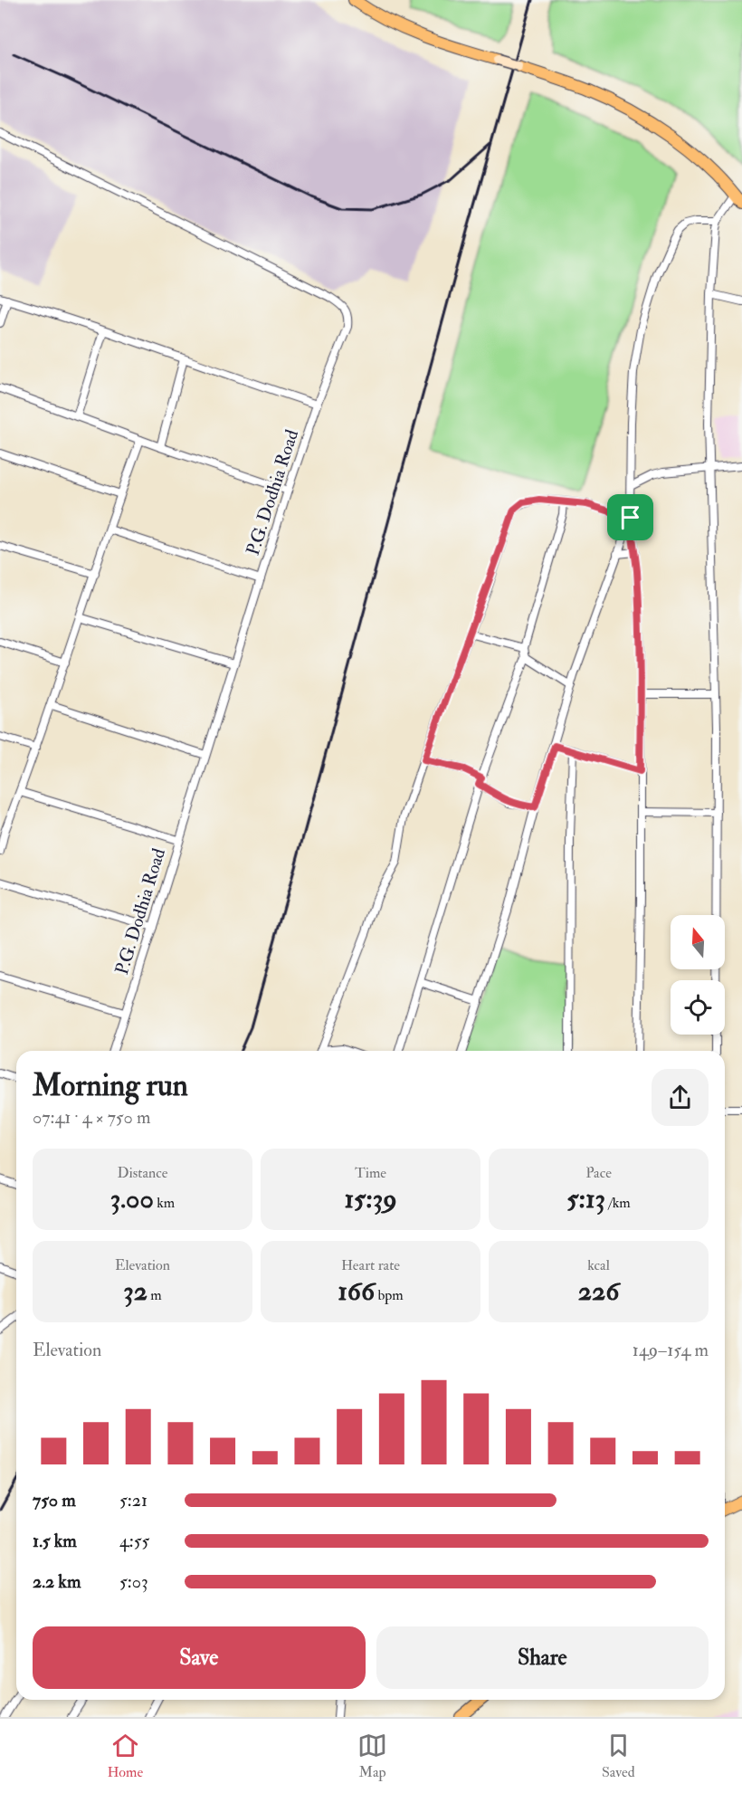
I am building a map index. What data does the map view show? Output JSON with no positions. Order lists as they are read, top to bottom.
{
  "streets": {
    "street": ["P.G. Dodhia Road"]
  },
  "north": "top",
  "page": {
    "heading": ["Morning run", "07:41 · 4 × 750 m"],
    "stats": [
      ["Distance", "3.00 km"],
      ["Time", "15:39"],
      ["Pace", "5:13 /km"],
      ["Elevation", "32 m"],
      ["Heart rate", "166 bpm"],
      ["kcal", "226"]
    ],
    "chart": ["Elevation", "149–154 m"],
    "list": [
      {
        "name": "750 m",
        "note": "5:21"
      },
      {
        "name": "1.5 km",
        "note": "4:55"
      },
      {
        "name": "2.2 km",
        "note": "5:03"
      }
    ],
    "buttons": ["Save", "Share"],
    "tabs": ["Home", "Map", "Saved"]
  }
}
